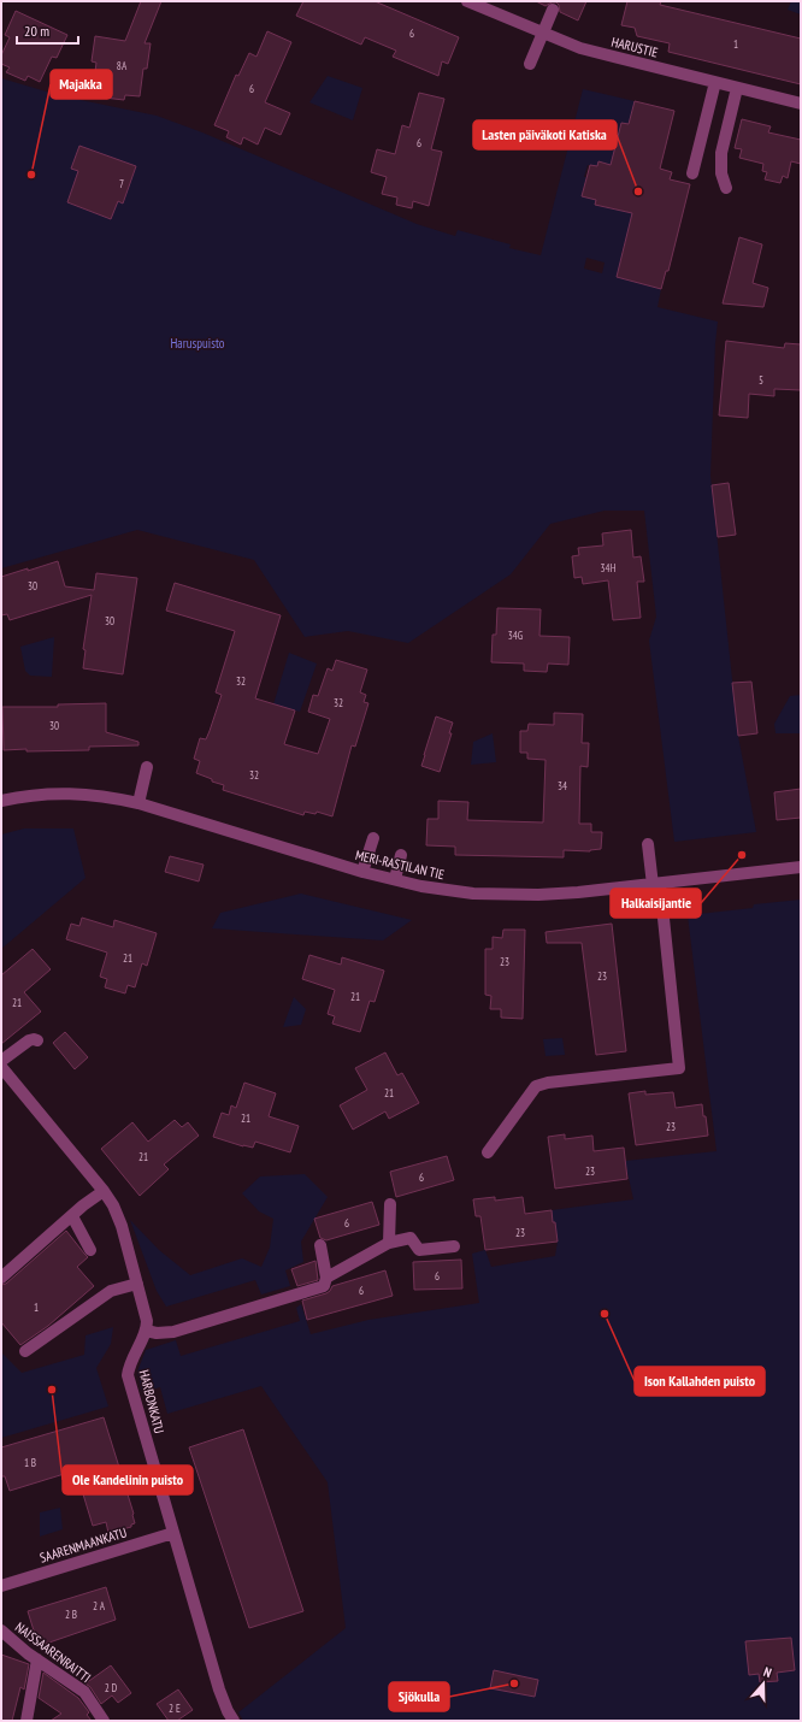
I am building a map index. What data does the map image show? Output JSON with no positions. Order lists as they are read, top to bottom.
{
  "streets": {
    "street": [
      "HARUSTIE",
      "MERI-RASTILAN TIE",
      "HARBONKATU",
      "SAARENMAANKATU",
      "NAISSAARENRAITTI"
    ]
  },
  "crossings": [
    ["HARBONKATU", "SAARENMAANKATU"]
  ],
  "parks": ["Haruspuisto"],
  "places": [
    "Majakka",
    "Lasten päiväkoti Katiska",
    "Halkaisijantie",
    "Ison Kallahden puisto",
    "Ole Kandelinin puisto",
    "Sjökulla"
  ],
  "house_numbers": [
    "6",
    "1",
    "8A",
    "6",
    "6",
    "7",
    "5",
    "34H",
    "30",
    "30",
    "34G",
    "32",
    "32",
    "30",
    "32",
    "34",
    "21",
    "23",
    "23",
    "21",
    "21",
    "21",
    "21",
    "23",
    "21",
    "23",
    "6",
    "6",
    "23",
    "6",
    "6",
    "1",
    "1 B",
    "2 A",
    "2 B",
    "2 D",
    "2 E"
  ],
  "scale_bar": "20 m",
  "north": "top"
}
